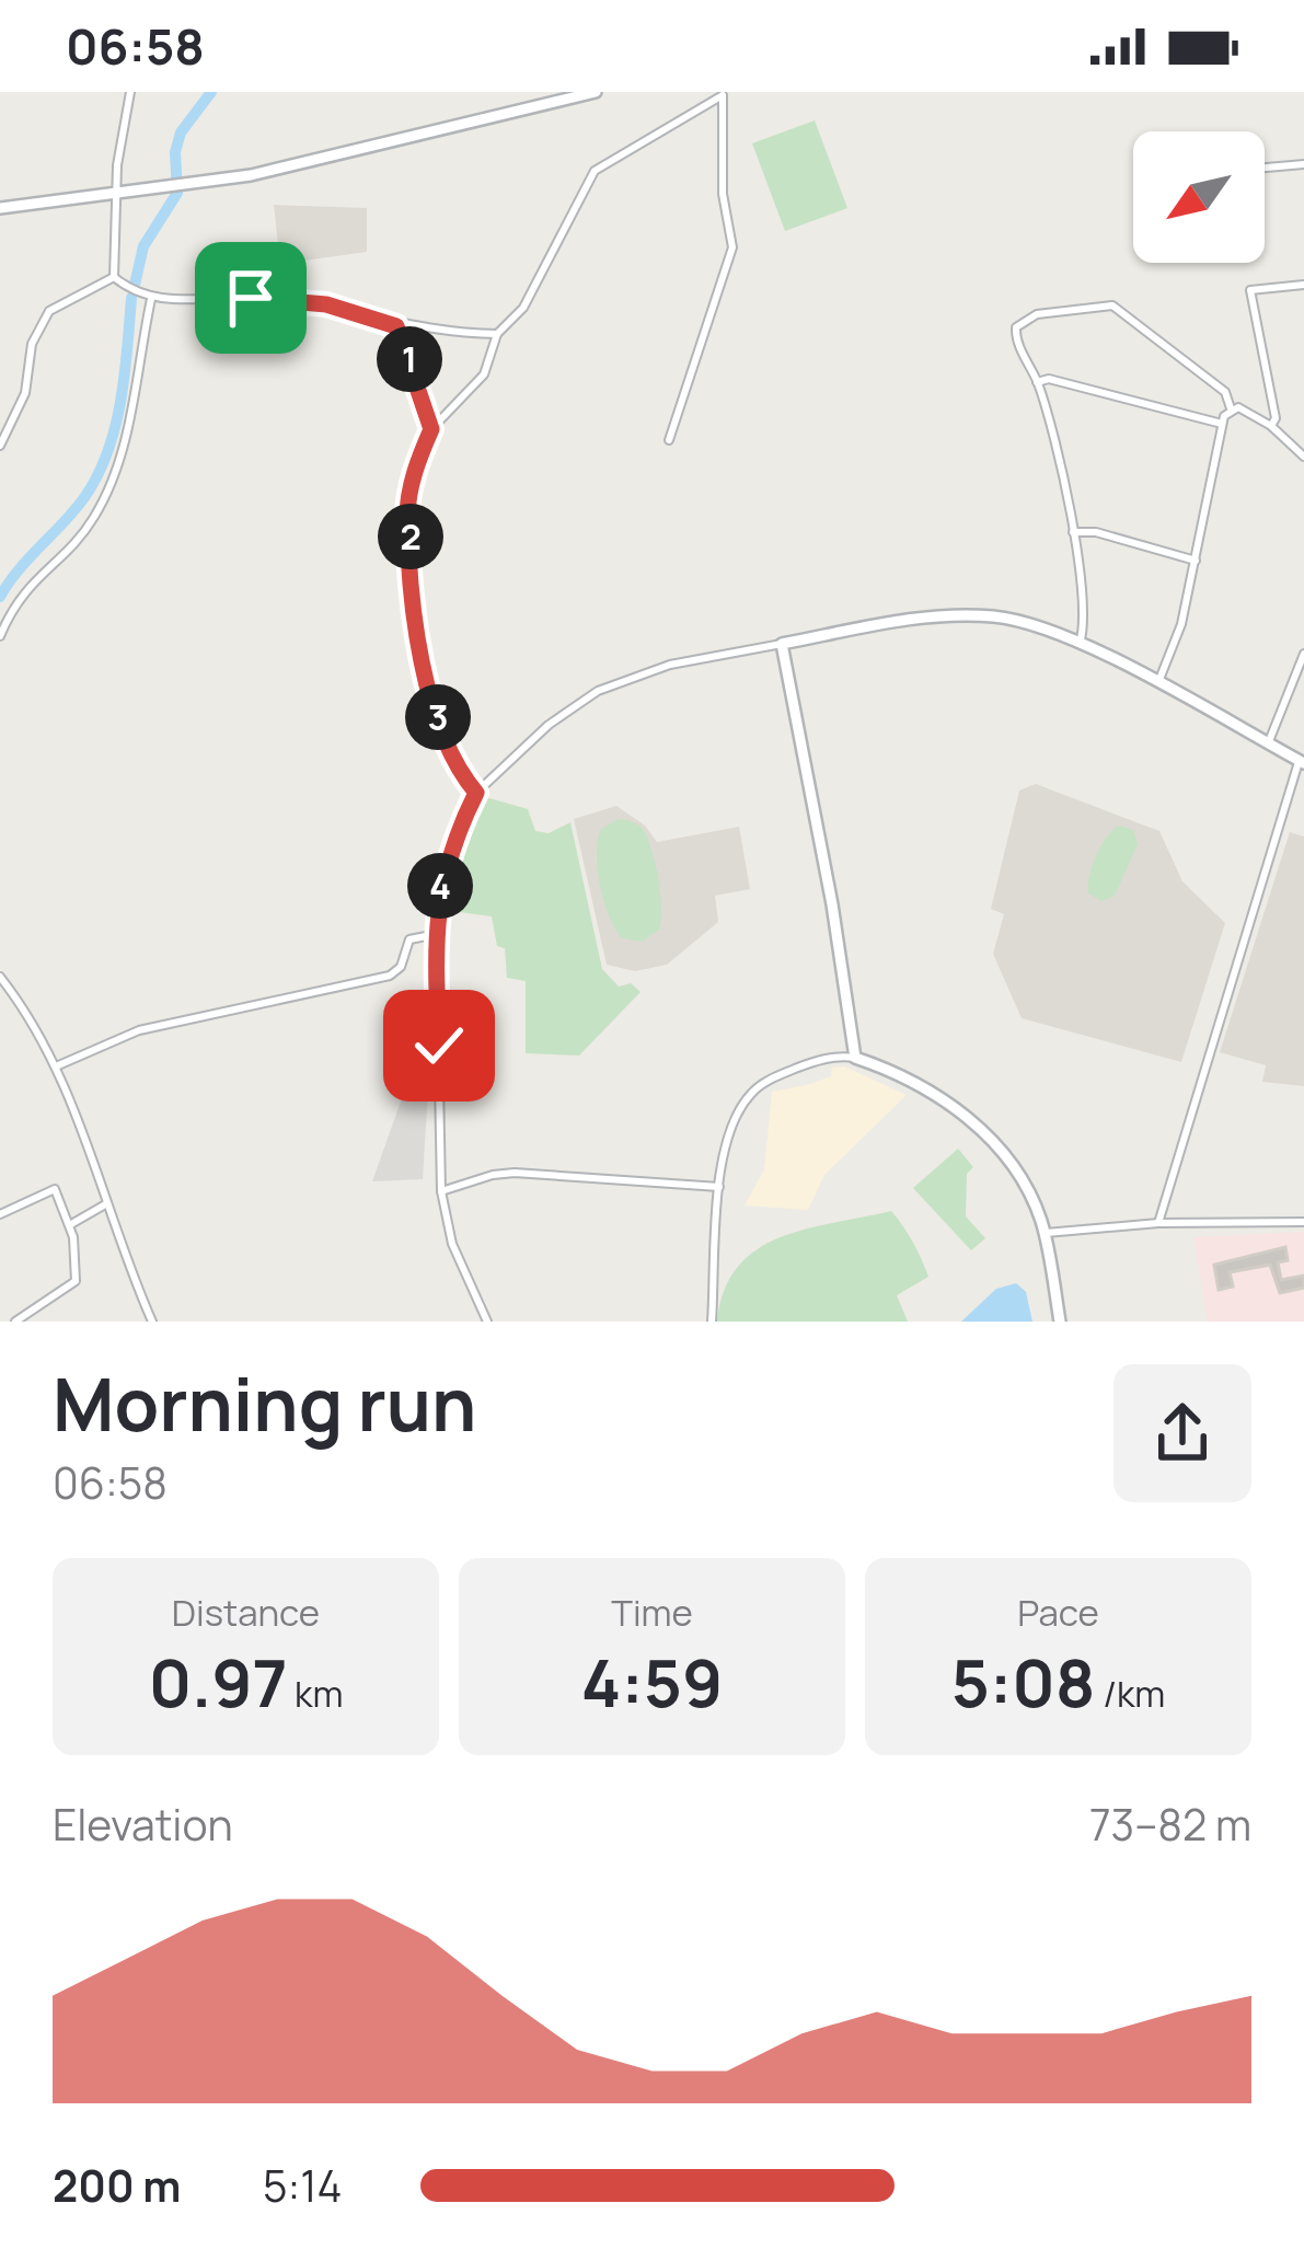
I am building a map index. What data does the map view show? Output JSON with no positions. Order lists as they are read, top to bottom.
{
  "north": "bottom left",
  "page": {
    "status": "06:58",
    "pins": [
      "1",
      "2",
      "3",
      "4"
    ],
    "heading": ["Morning run", "06:58"],
    "stats": [
      ["Distance", "0.97 km"],
      ["Time", "4:59"],
      ["Pace", "5:08 /km"]
    ],
    "chart": ["Elevation", "73–82 m"],
    "list": [
      {
        "name": "200 m",
        "note": "5:14"
      }
    ]
  }
}
